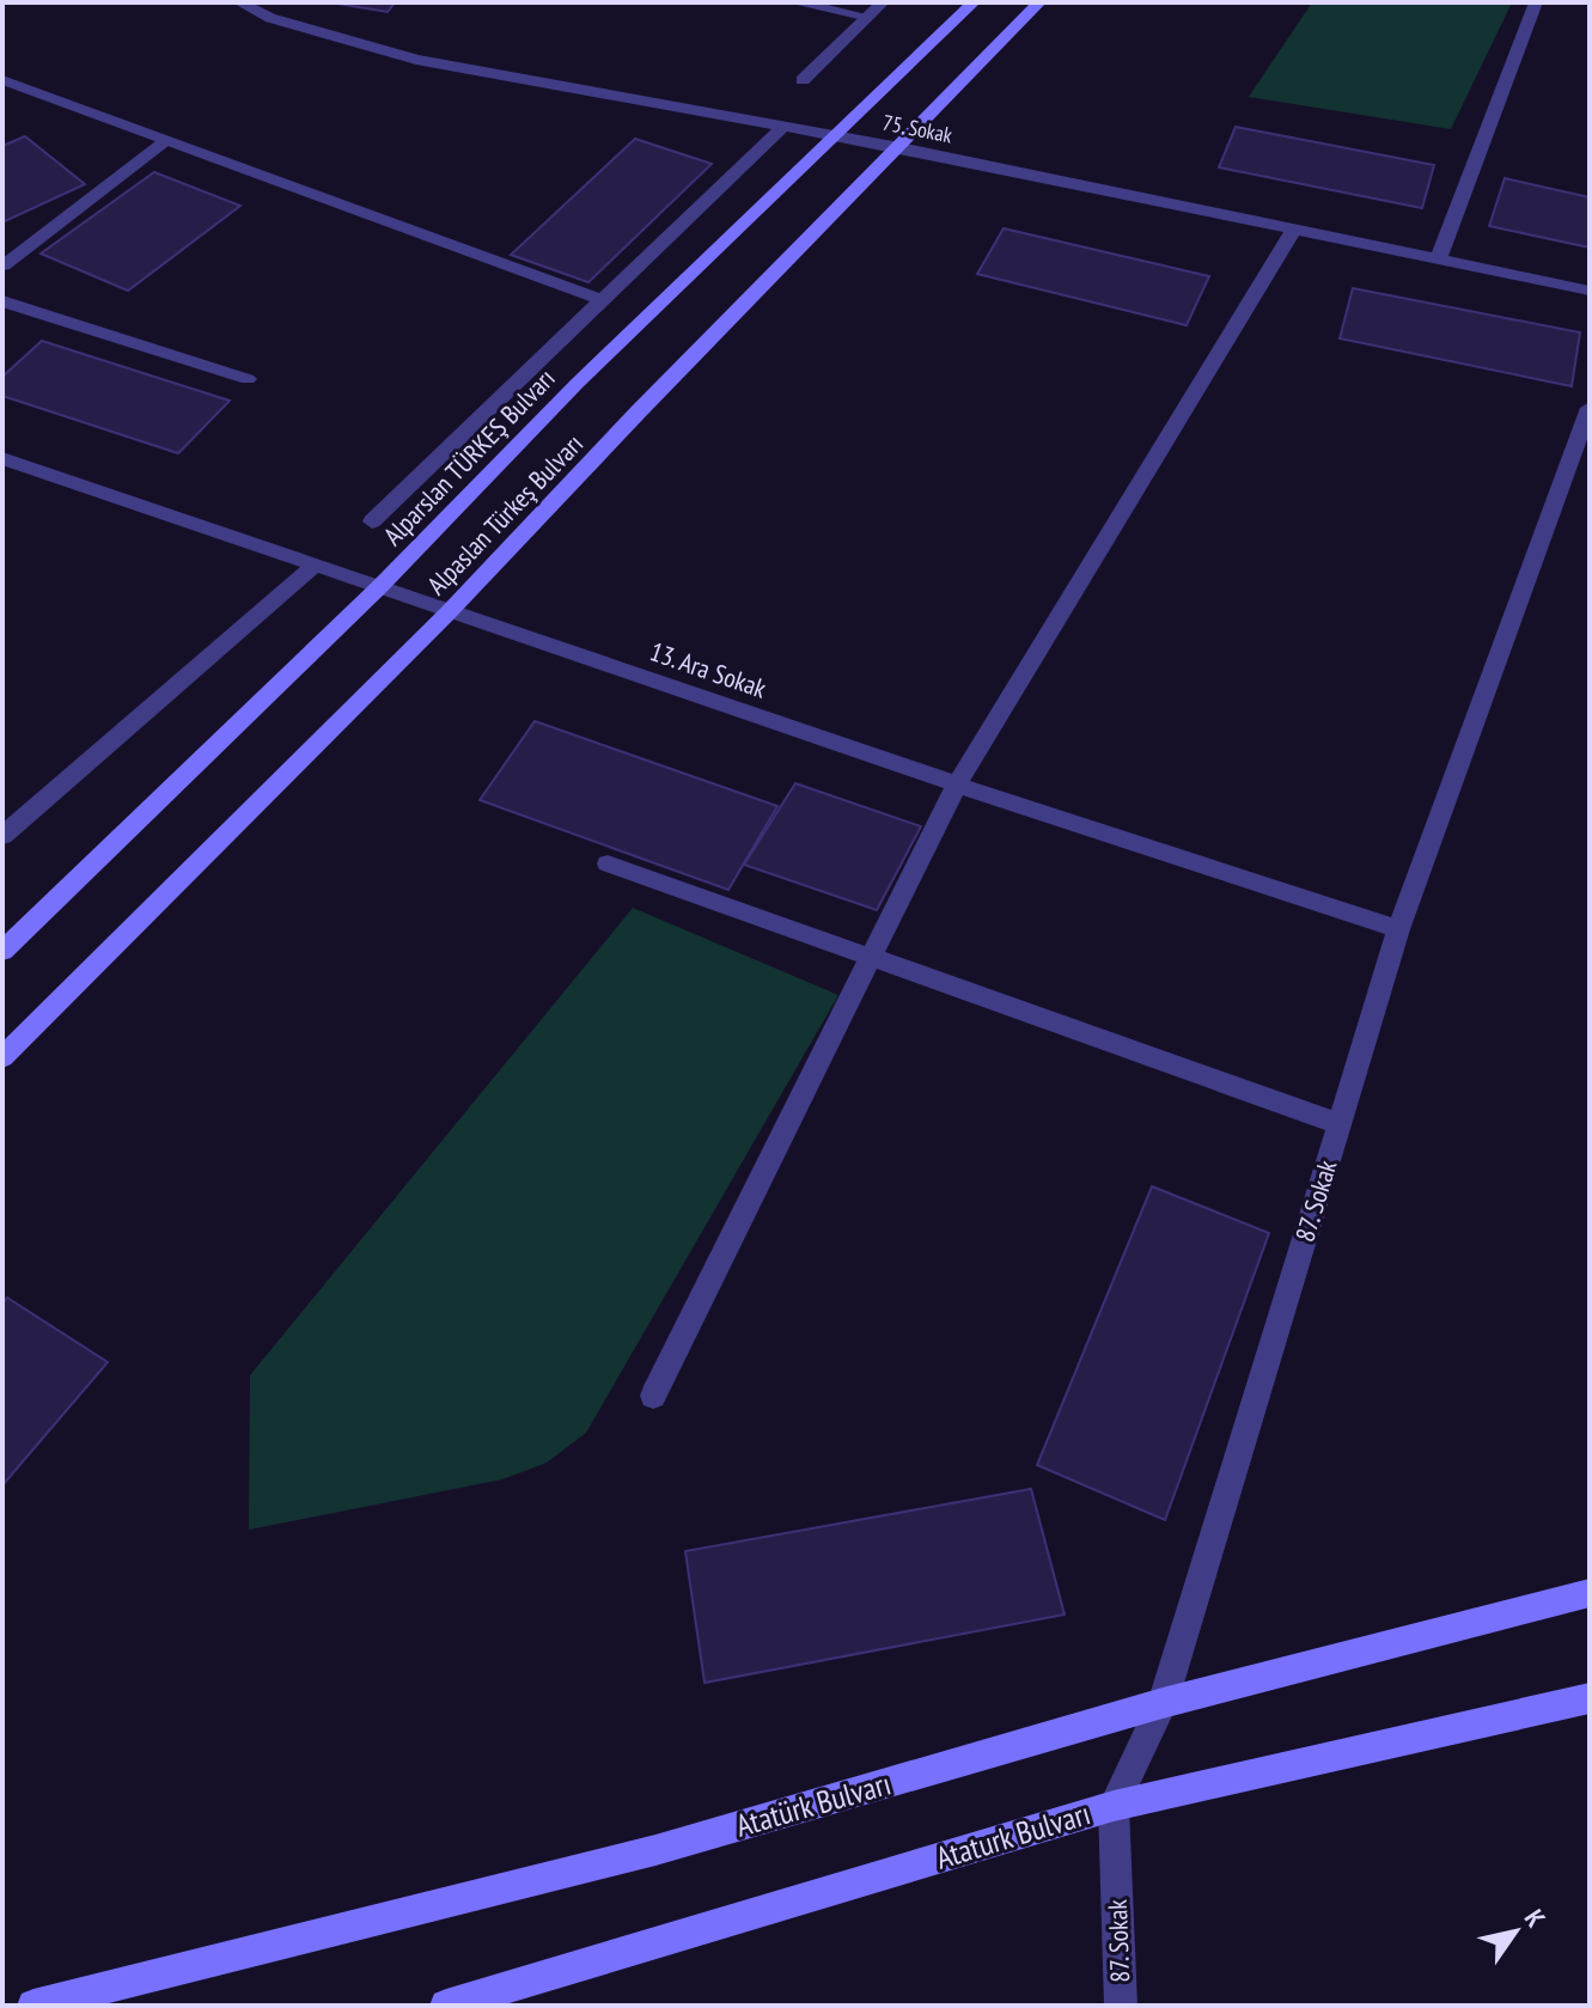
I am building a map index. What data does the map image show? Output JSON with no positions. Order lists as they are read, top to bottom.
{
  "streets": {
    "main road": [
      "Alparslan TÜRKEŞ Bulvarı",
      "Alpaslan Türkeş Bulvarı",
      "Atatürk Bulvarı",
      "Ataturk Bulvarı"
    ],
    "street": ["75. Sokak", "13. Ara Sokak", "87. Sokak"]
  },
  "crossings": [
    ["75. Sokak", "Alparslan TÜRKEŞ Bulvarı"],
    ["75. Sokak", "Alpaslan Türkeş Bulvarı"],
    ["Alparslan TÜRKEŞ Bulvarı", "13. Ara Sokak"],
    ["Alpaslan Türkeş Bulvarı", "13. Ara Sokak"],
    ["13. Ara Sokak", "87. Sokak"],
    ["87. Sokak", "Atatürk Bulvarı"],
    ["87. Sokak", "Ataturk Bulvarı"]
  ],
  "north": "top right"
}
